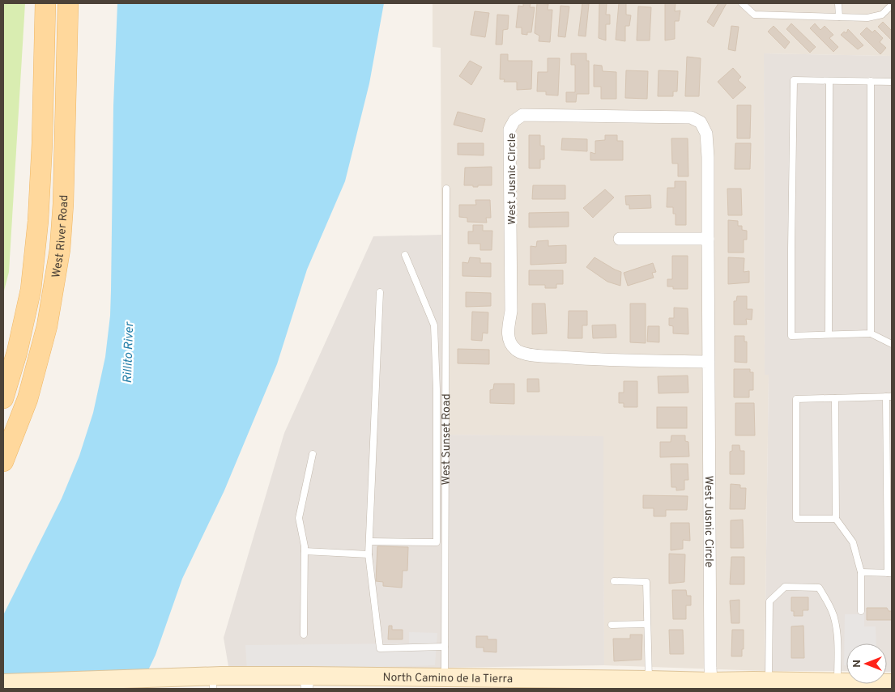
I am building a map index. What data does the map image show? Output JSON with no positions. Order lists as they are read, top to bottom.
{
  "streets": {
    "main road": ["West River Road"],
    "street": ["West Jusnic Circle", "North Camino de la Tierra"],
    "lane": ["West Sunset Road"]
  },
  "crossings": [
    ["West Jusnic Circle", "North Camino de la Tierra"],
    ["West Sunset Road", "North Camino de la Tierra"]
  ],
  "water": ["Rillito River"],
  "north": "left"
}
